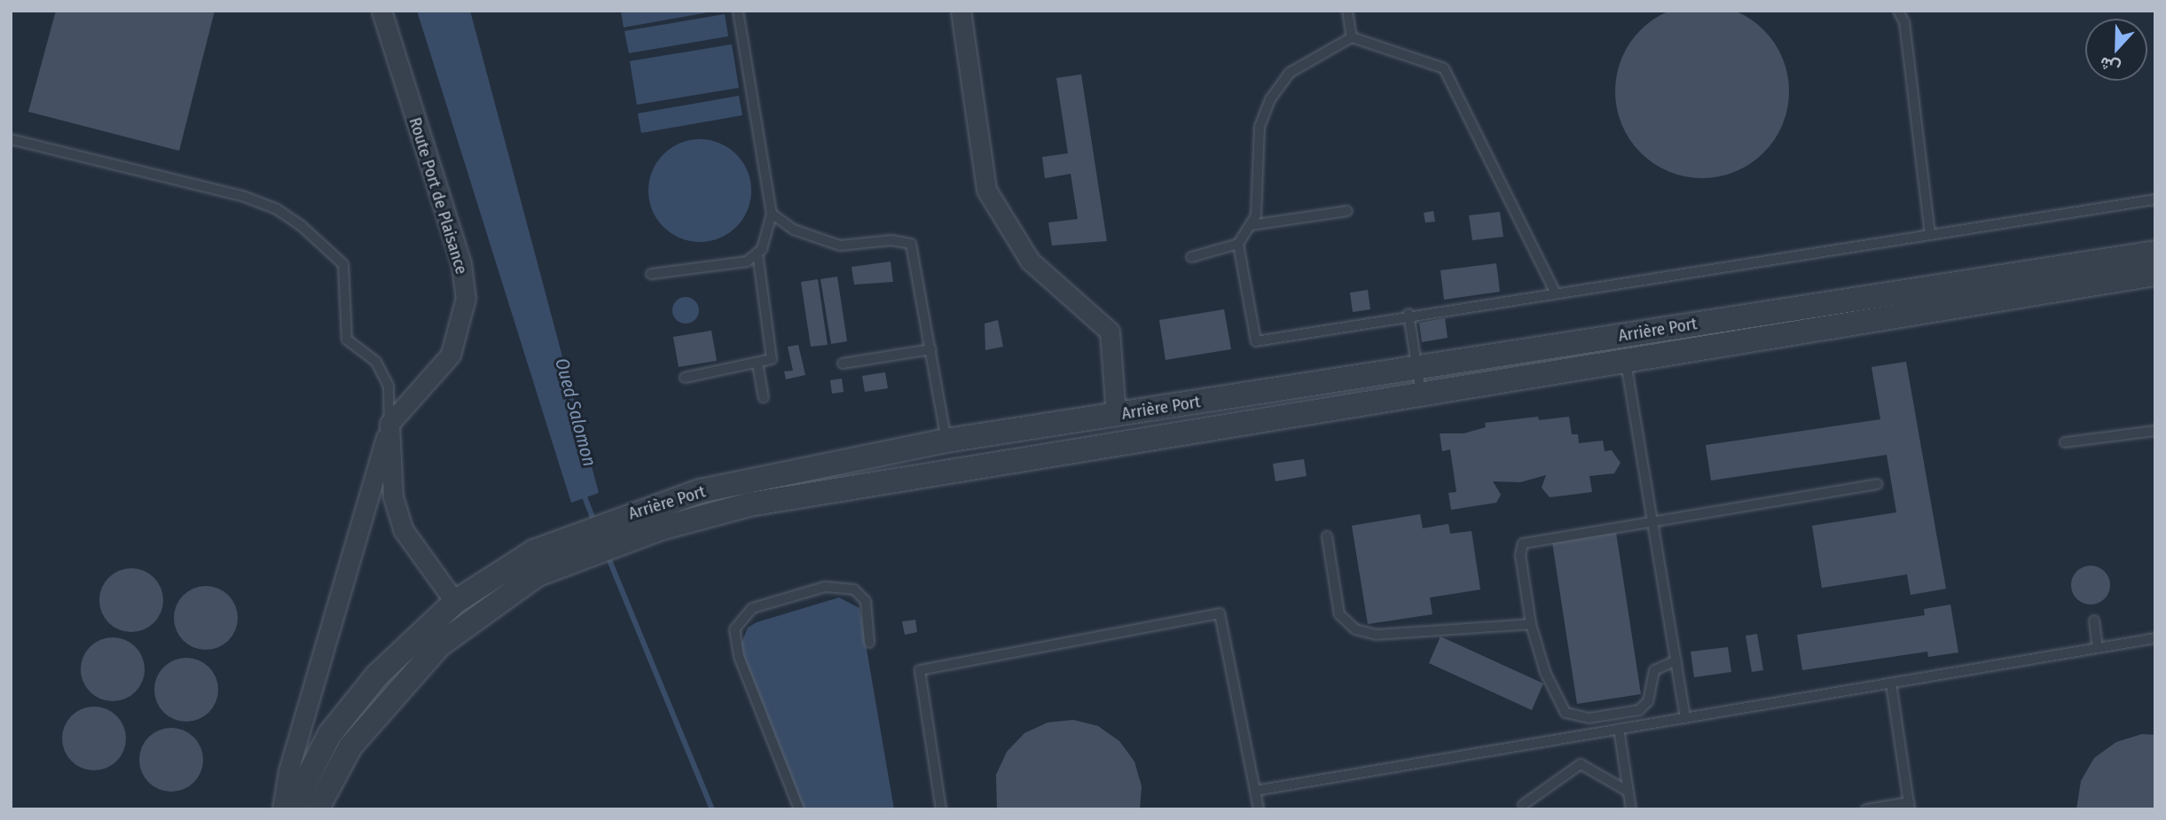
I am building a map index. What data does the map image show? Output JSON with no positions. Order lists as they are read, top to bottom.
{
  "streets": {
    "street": ["Route Port de Plaisance", "Arrière Port"]
  },
  "water": ["Oued Salomon"],
  "north": "bottom"
}
